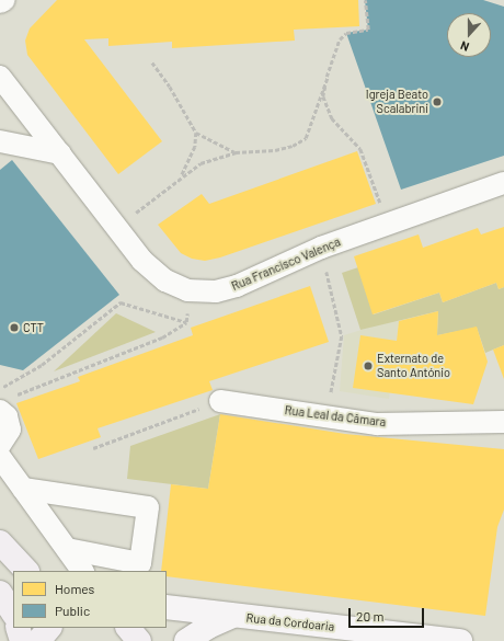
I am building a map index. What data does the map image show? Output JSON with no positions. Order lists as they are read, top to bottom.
{
  "streets": {
    "street": ["Rua Francisco Valença", "Rua Leal da Câmara", "Rua da Cordoaria"]
  },
  "places": ["Igreja Beato Scalabrini", "CTT", "Externato de Santo António"],
  "legend": ["Homes", "Public"],
  "scale_bar": "20 m",
  "north": "bottom"
}
